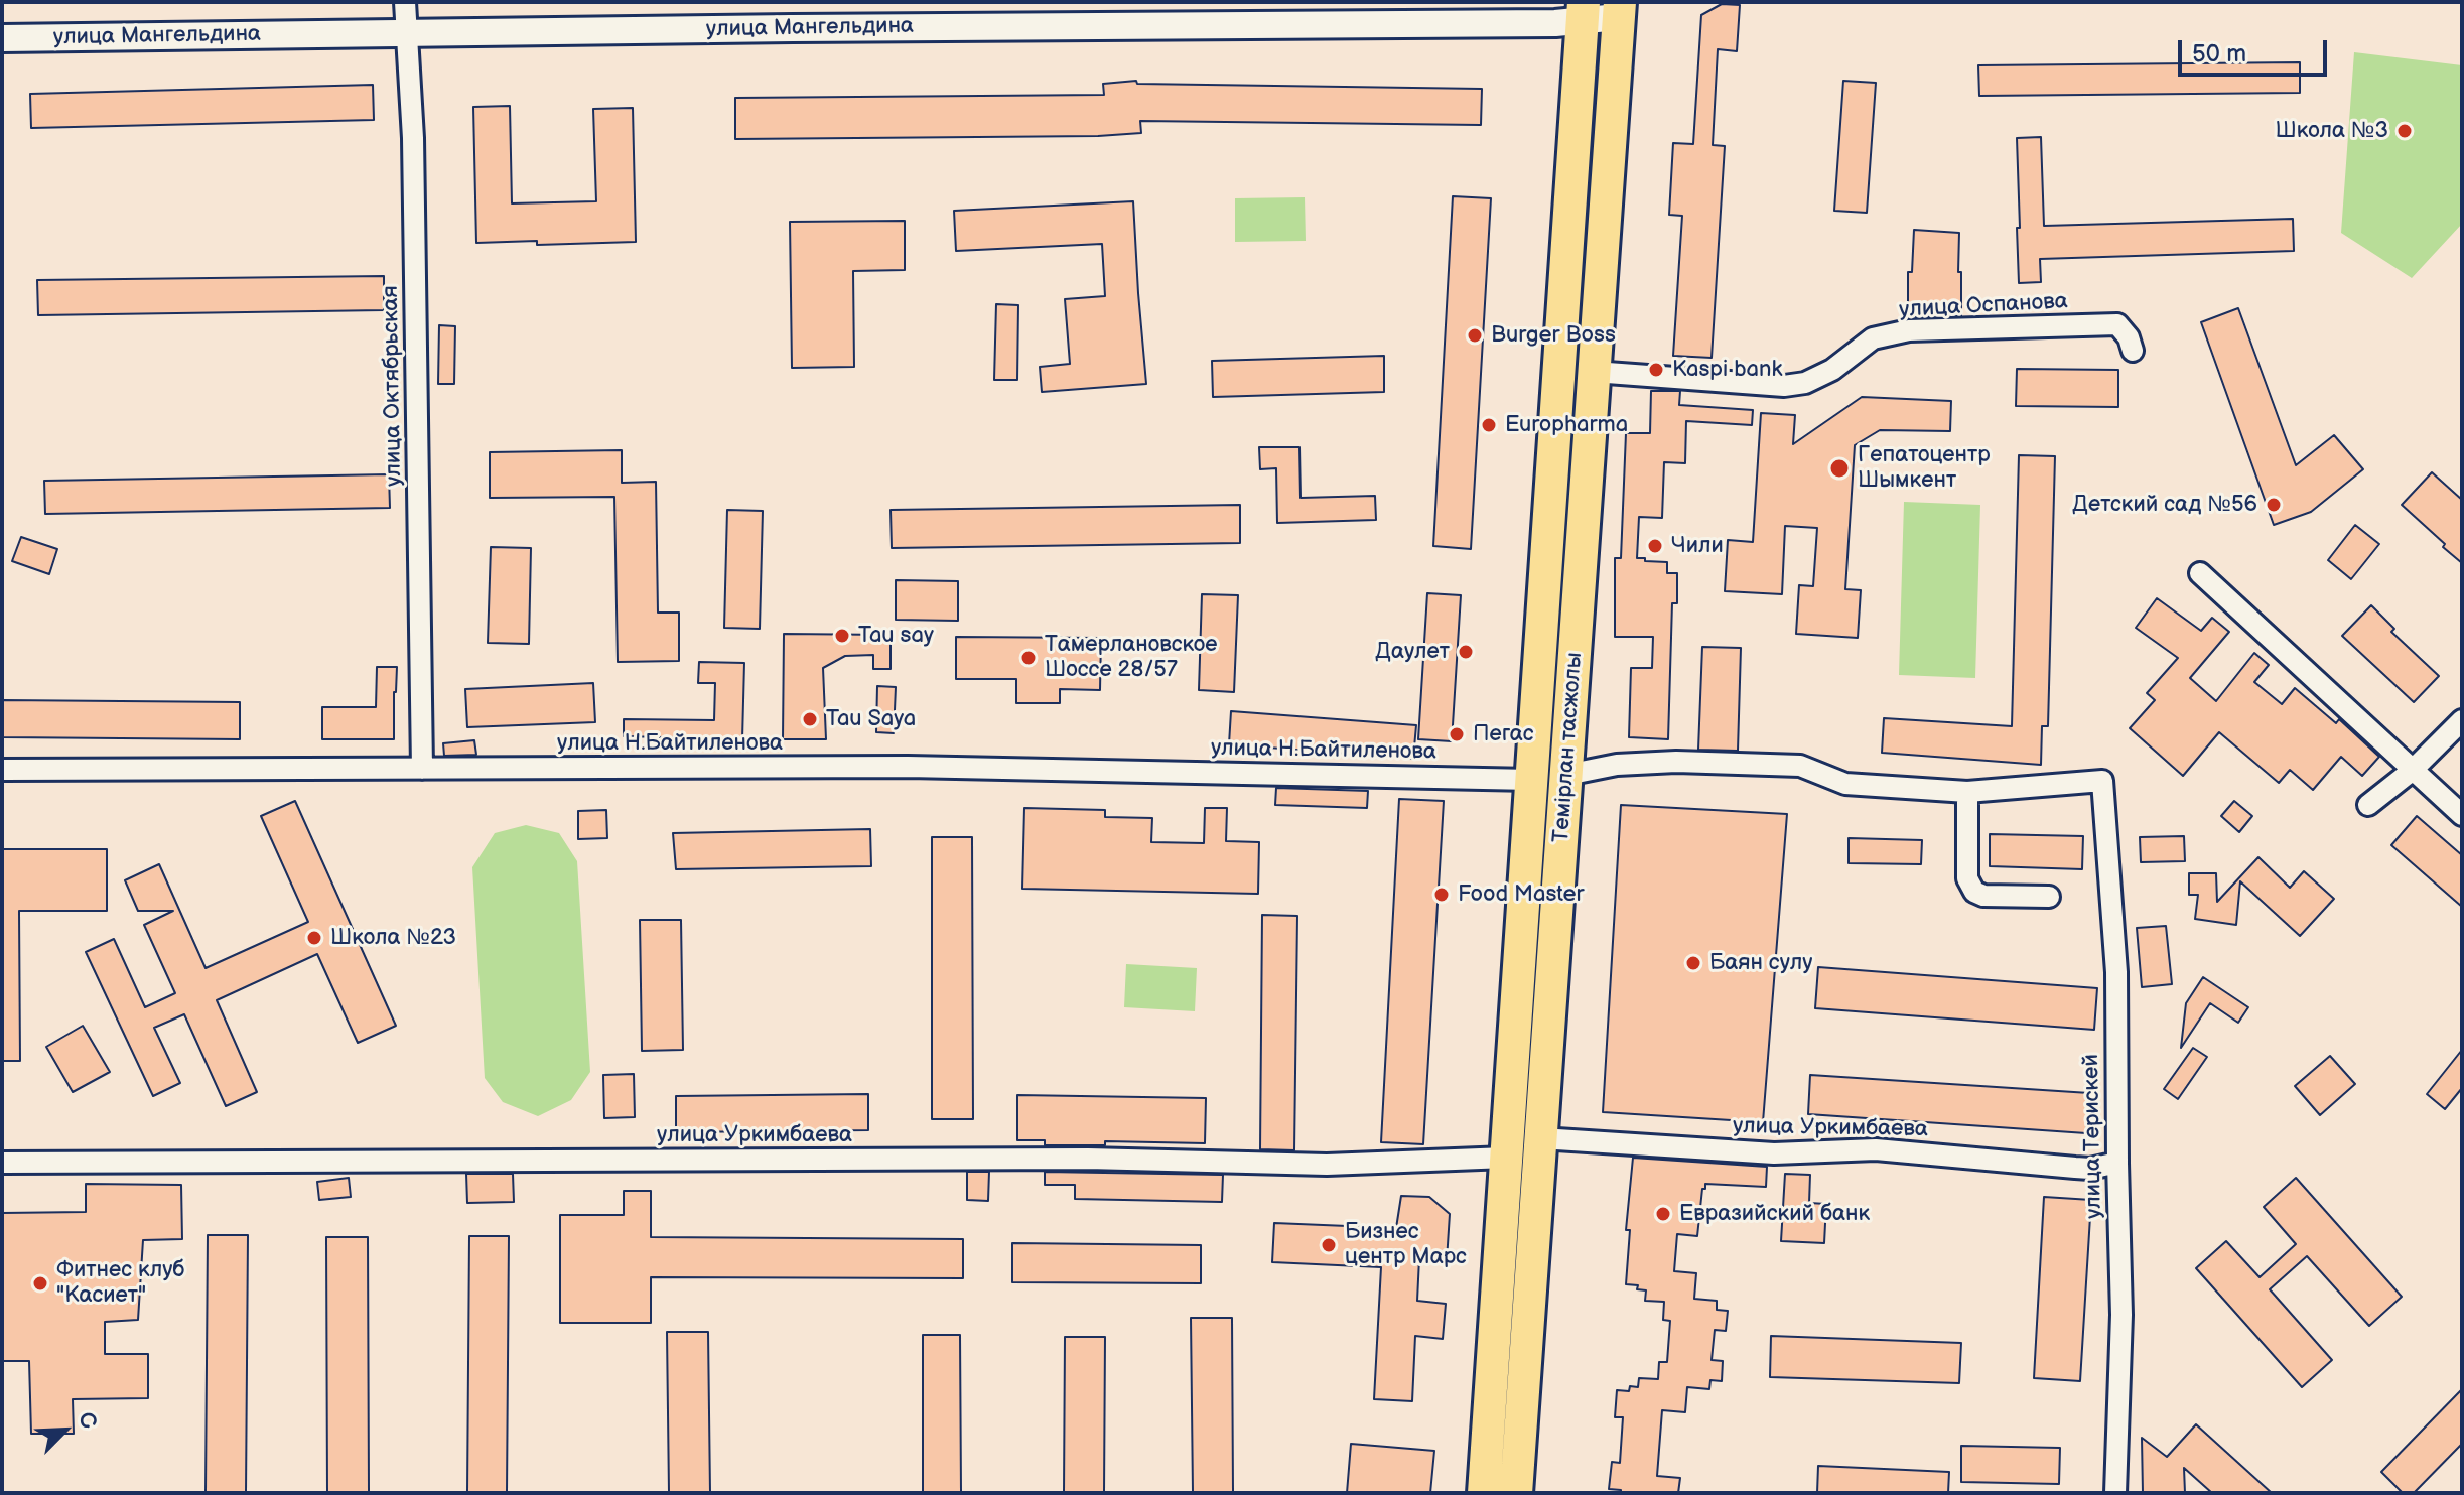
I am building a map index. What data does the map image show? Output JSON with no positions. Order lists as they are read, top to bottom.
{
  "streets": {
    "main road": ["Темірлан тасжолы"],
    "street": [
      "улица Мангельдина",
      "улица Оспанова",
      "улица Октябрьская",
      "улица Н.Байтиленова",
      "улица Уркимбаева",
      "улица Терискей"
    ]
  },
  "crossings": [
    ["улица Мангельдина", "улица Октябрьская"],
    ["улица Мангельдина", "Темірлан тасжолы"],
    ["улица Оспанова", "Темірлан тасжолы"],
    ["улица Октябрьская", "улица Н.Байтиленова"],
    ["улица Н.Байтиленова", "Темірлан тасжолы"],
    ["Темірлан тасжолы", "улица Уркимбаева"],
    ["улица Уркимбаева", "улица Терискей"]
  ],
  "places": [
    "Школа №3",
    "Burger Boss",
    "Kaspi bank",
    "Europharma",
    "Гепатоцентр Шымкент",
    "Детский сад №56",
    "Чили",
    "Tau say",
    "Даулет",
    "Тамерлановское Шоссе 28/57",
    "Tau Saya",
    "Пегас",
    "Food Master",
    "Школа №23",
    "Баян сулу",
    "Евразийский банк",
    "Бизнес центр Марс",
    "Фитнес клуб \"Касиет\""
  ],
  "scale_bar": "50 m",
  "north": "top right"
}
